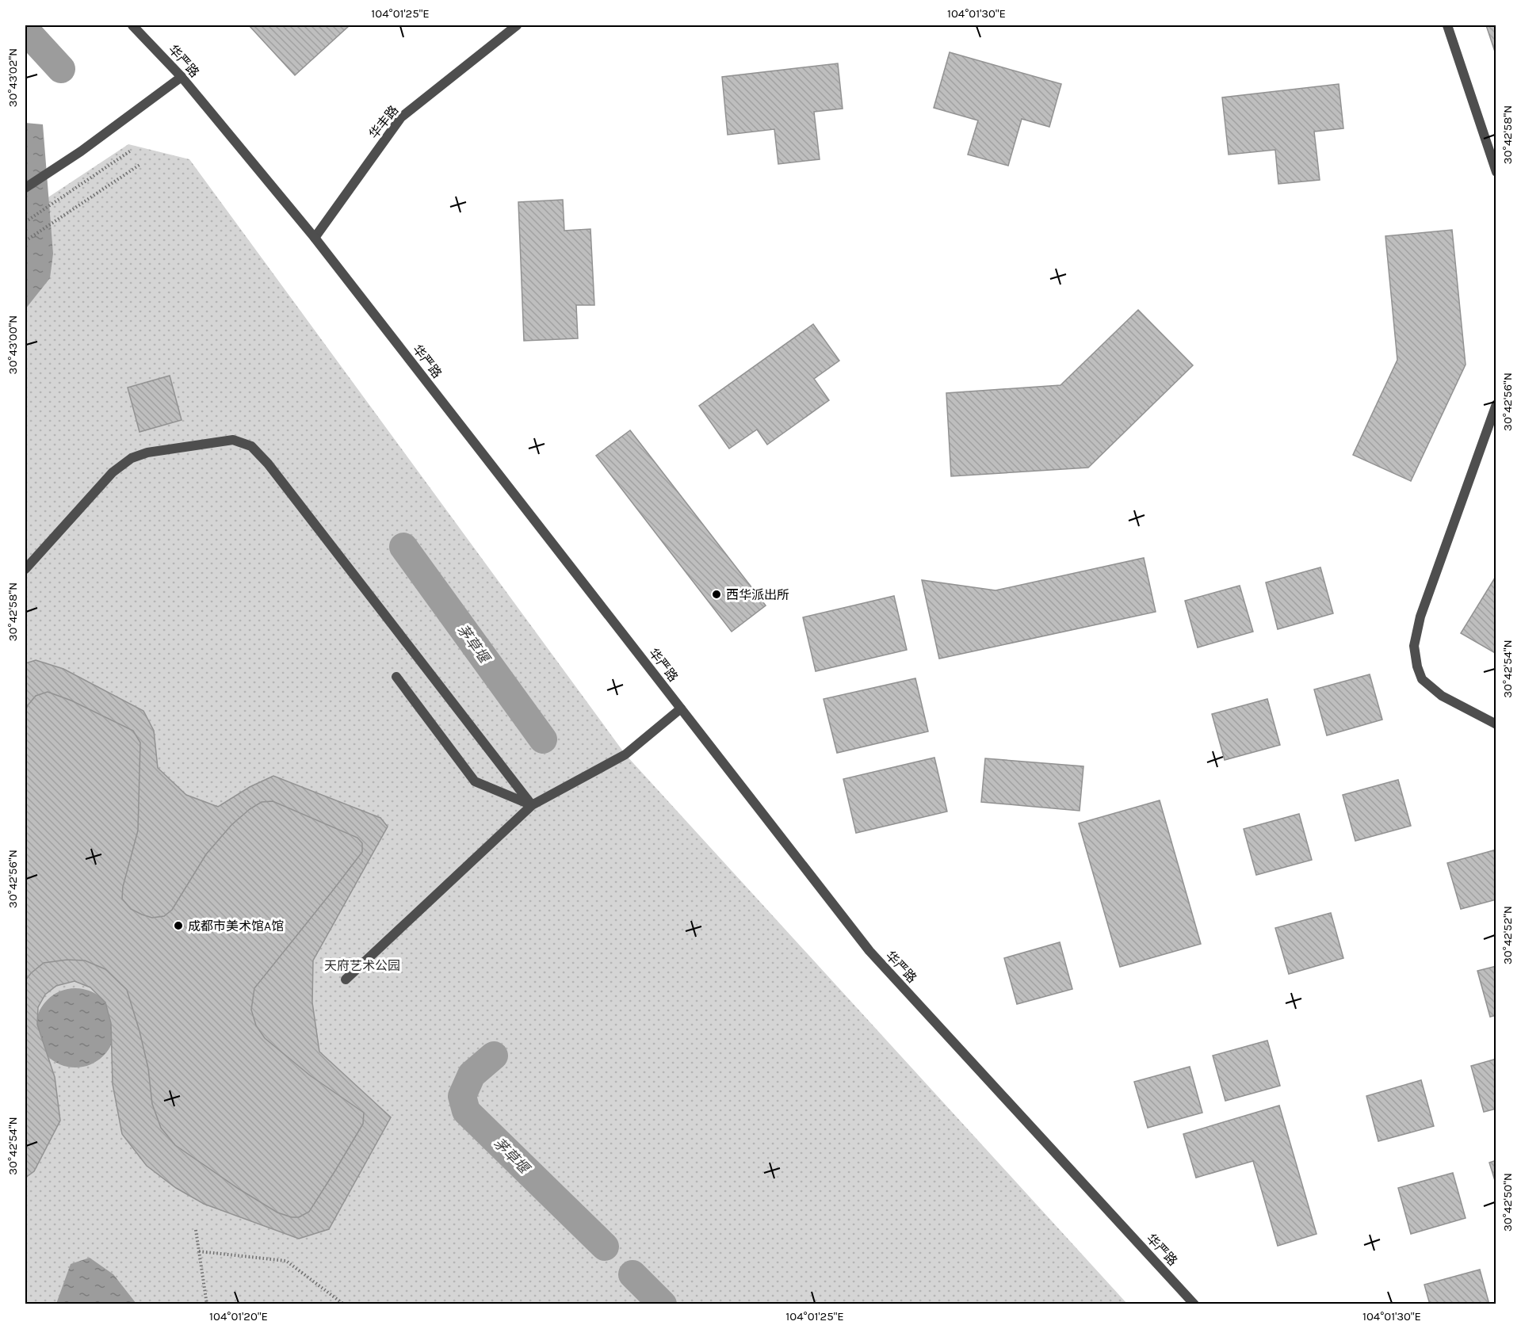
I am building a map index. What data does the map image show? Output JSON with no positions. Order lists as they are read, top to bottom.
{
  "streets": {
    "street": ["华严路", "华丰路"]
  },
  "crossings": [
    ["华严路", "华丰路"]
  ],
  "water": ["茅草堰"],
  "parks": ["天府艺术公园"],
  "places": ["西华派出所", "成都市美术馆A馆"],
  "coordinates": [
    "104°01'25\"E",
    "104°01'30\"E",
    "30°43'02\"N",
    "30°42'58\"N",
    "30°43'00\"N",
    "30°42'56\"N",
    "30°42'54\"N",
    "30°42'52\"N",
    "30°42'50\"N",
    "104°01'20\"E"
  ]
}
